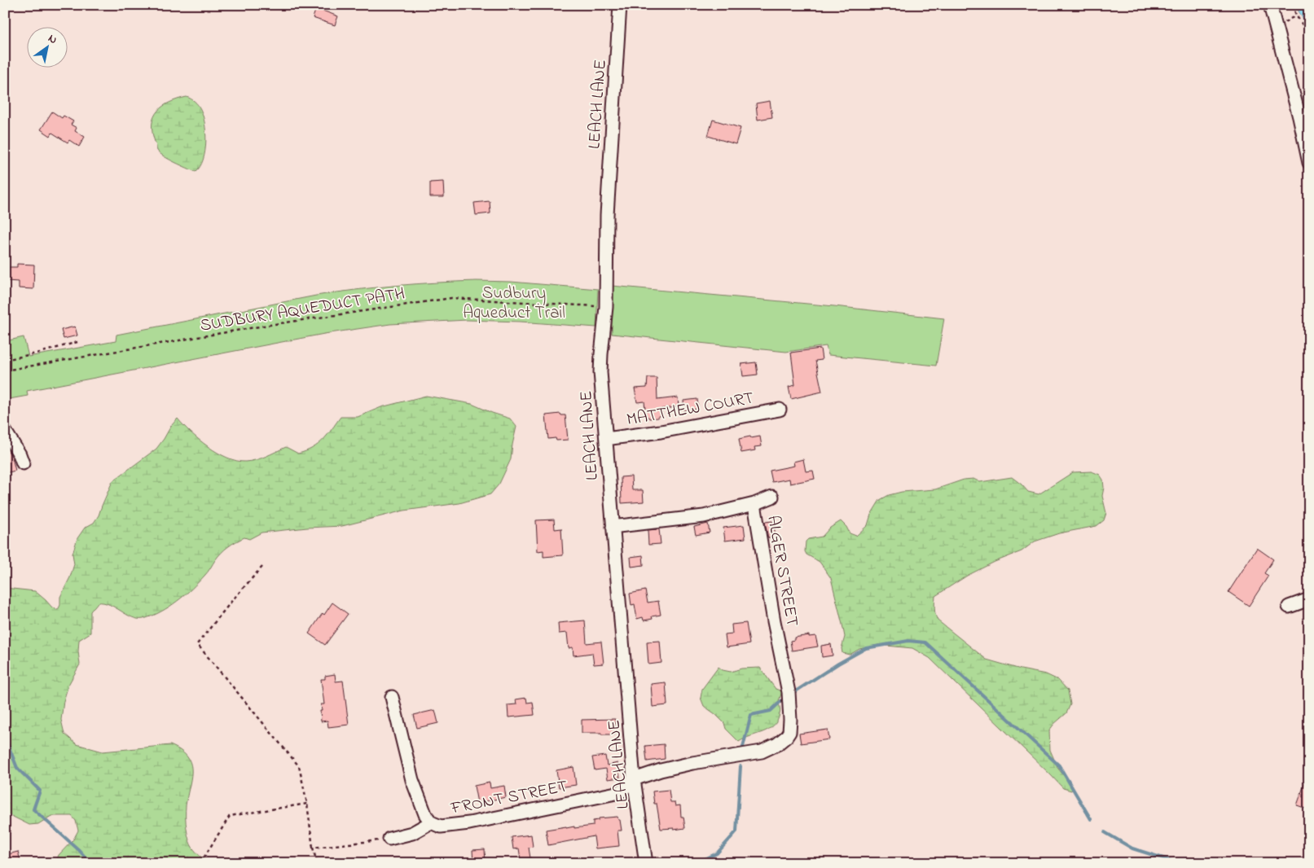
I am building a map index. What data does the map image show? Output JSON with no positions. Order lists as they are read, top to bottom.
{
  "streets": {
    "street": [
      "LEACH LANE",
      "MATTHEW COURT",
      "ALGER STREET",
      "FRONT STREET"
    ],
    "path": ["SUDBURY AQUEDUCT PATH"]
  },
  "crossings": [
    ["LEACH LANE", "SUDBURY AQUEDUCT PATH"],
    ["LEACH LANE", "MATTHEW COURT"],
    ["LEACH LANE", "ALGER STREET"],
    ["LEACH LANE", "FRONT STREET"],
    ["ALGER STREET", "FRONT STREET"]
  ],
  "parks": ["Sudbury Aqueduct Trail"],
  "north": "top right"
}
